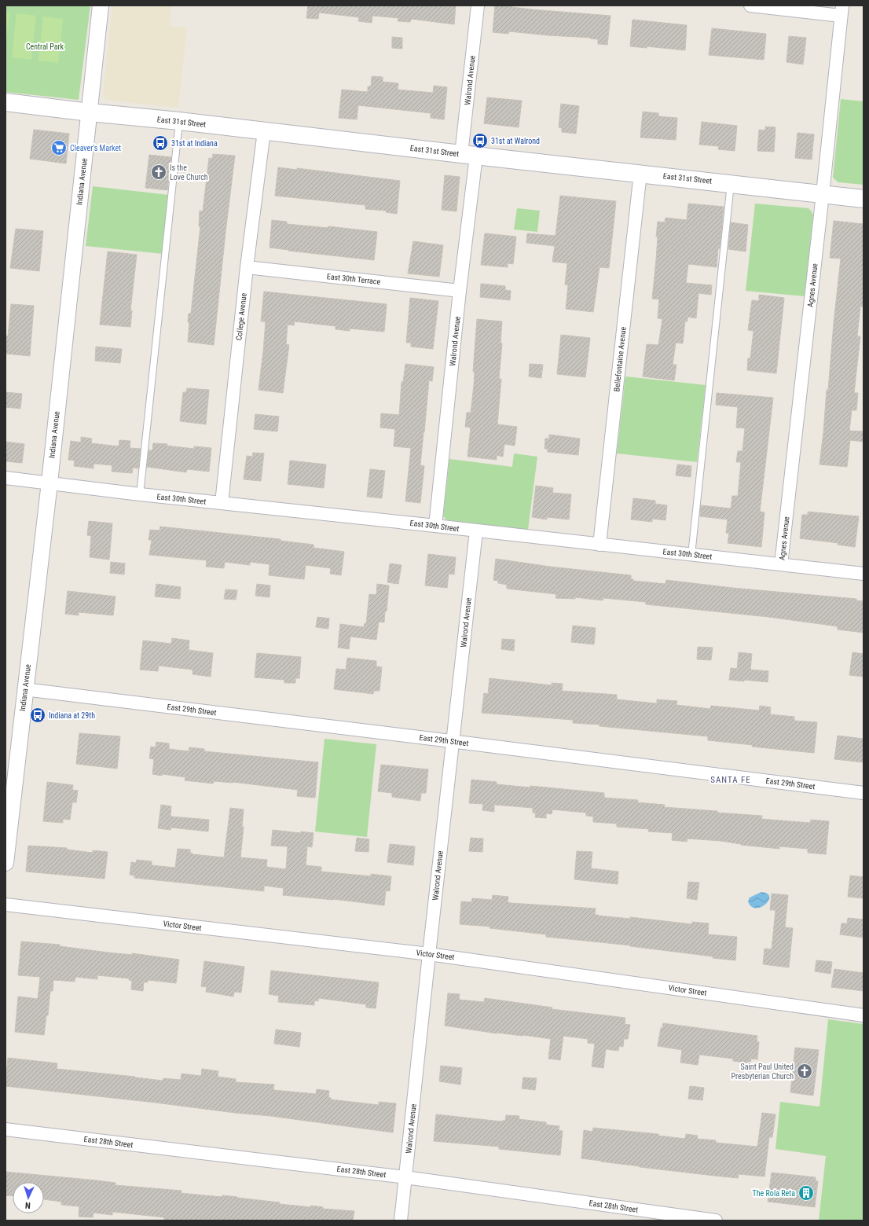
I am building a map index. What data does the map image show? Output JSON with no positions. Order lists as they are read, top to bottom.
{
  "streets": {
    "main road": ["East 31st Street"],
    "street": [
      "Walrond Avenue",
      "Indiana Avenue",
      "East 30th Terrace",
      "Agnes Avenue",
      "College Avenue",
      "Bellefontaine Avenue",
      "East 30th Street",
      "East 29th Street",
      "Victor Street",
      "East 28th Street"
    ]
  },
  "crossings": [
    ["Walrond Avenue", "East 31st Street"],
    ["Walrond Avenue", "East 30th Terrace"],
    ["Walrond Avenue", "East 30th Street"],
    ["Walrond Avenue", "East 29th Street"],
    ["Walrond Avenue", "Victor Street"],
    ["Walrond Avenue", "East 28th Street"],
    ["East 31st Street", "Indiana Avenue"],
    ["East 31st Street", "Agnes Avenue"],
    ["East 31st Street", "College Avenue"],
    ["East 31st Street", "Bellefontaine Avenue"],
    ["Indiana Avenue", "East 30th Street"],
    ["Indiana Avenue", "East 29th Street"],
    ["East 30th Terrace", "College Avenue"],
    ["Agnes Avenue", "East 30th Street"],
    ["College Avenue", "East 30th Street"],
    ["Bellefontaine Avenue", "East 30th Street"]
  ],
  "districts": ["SANTA FE"],
  "parks": ["Central Park"],
  "places": {
    "bus stop": ["31st at Walrond", "31st at Indiana", "Indiana at 29th"],
    "supermarket": ["Cleaver's Market"],
    "church": ["Is the Love Church", "Saint Paul United Presbyterian Church"],
    "building": ["The Rola Reta"]
  },
  "north": "bottom"
}
